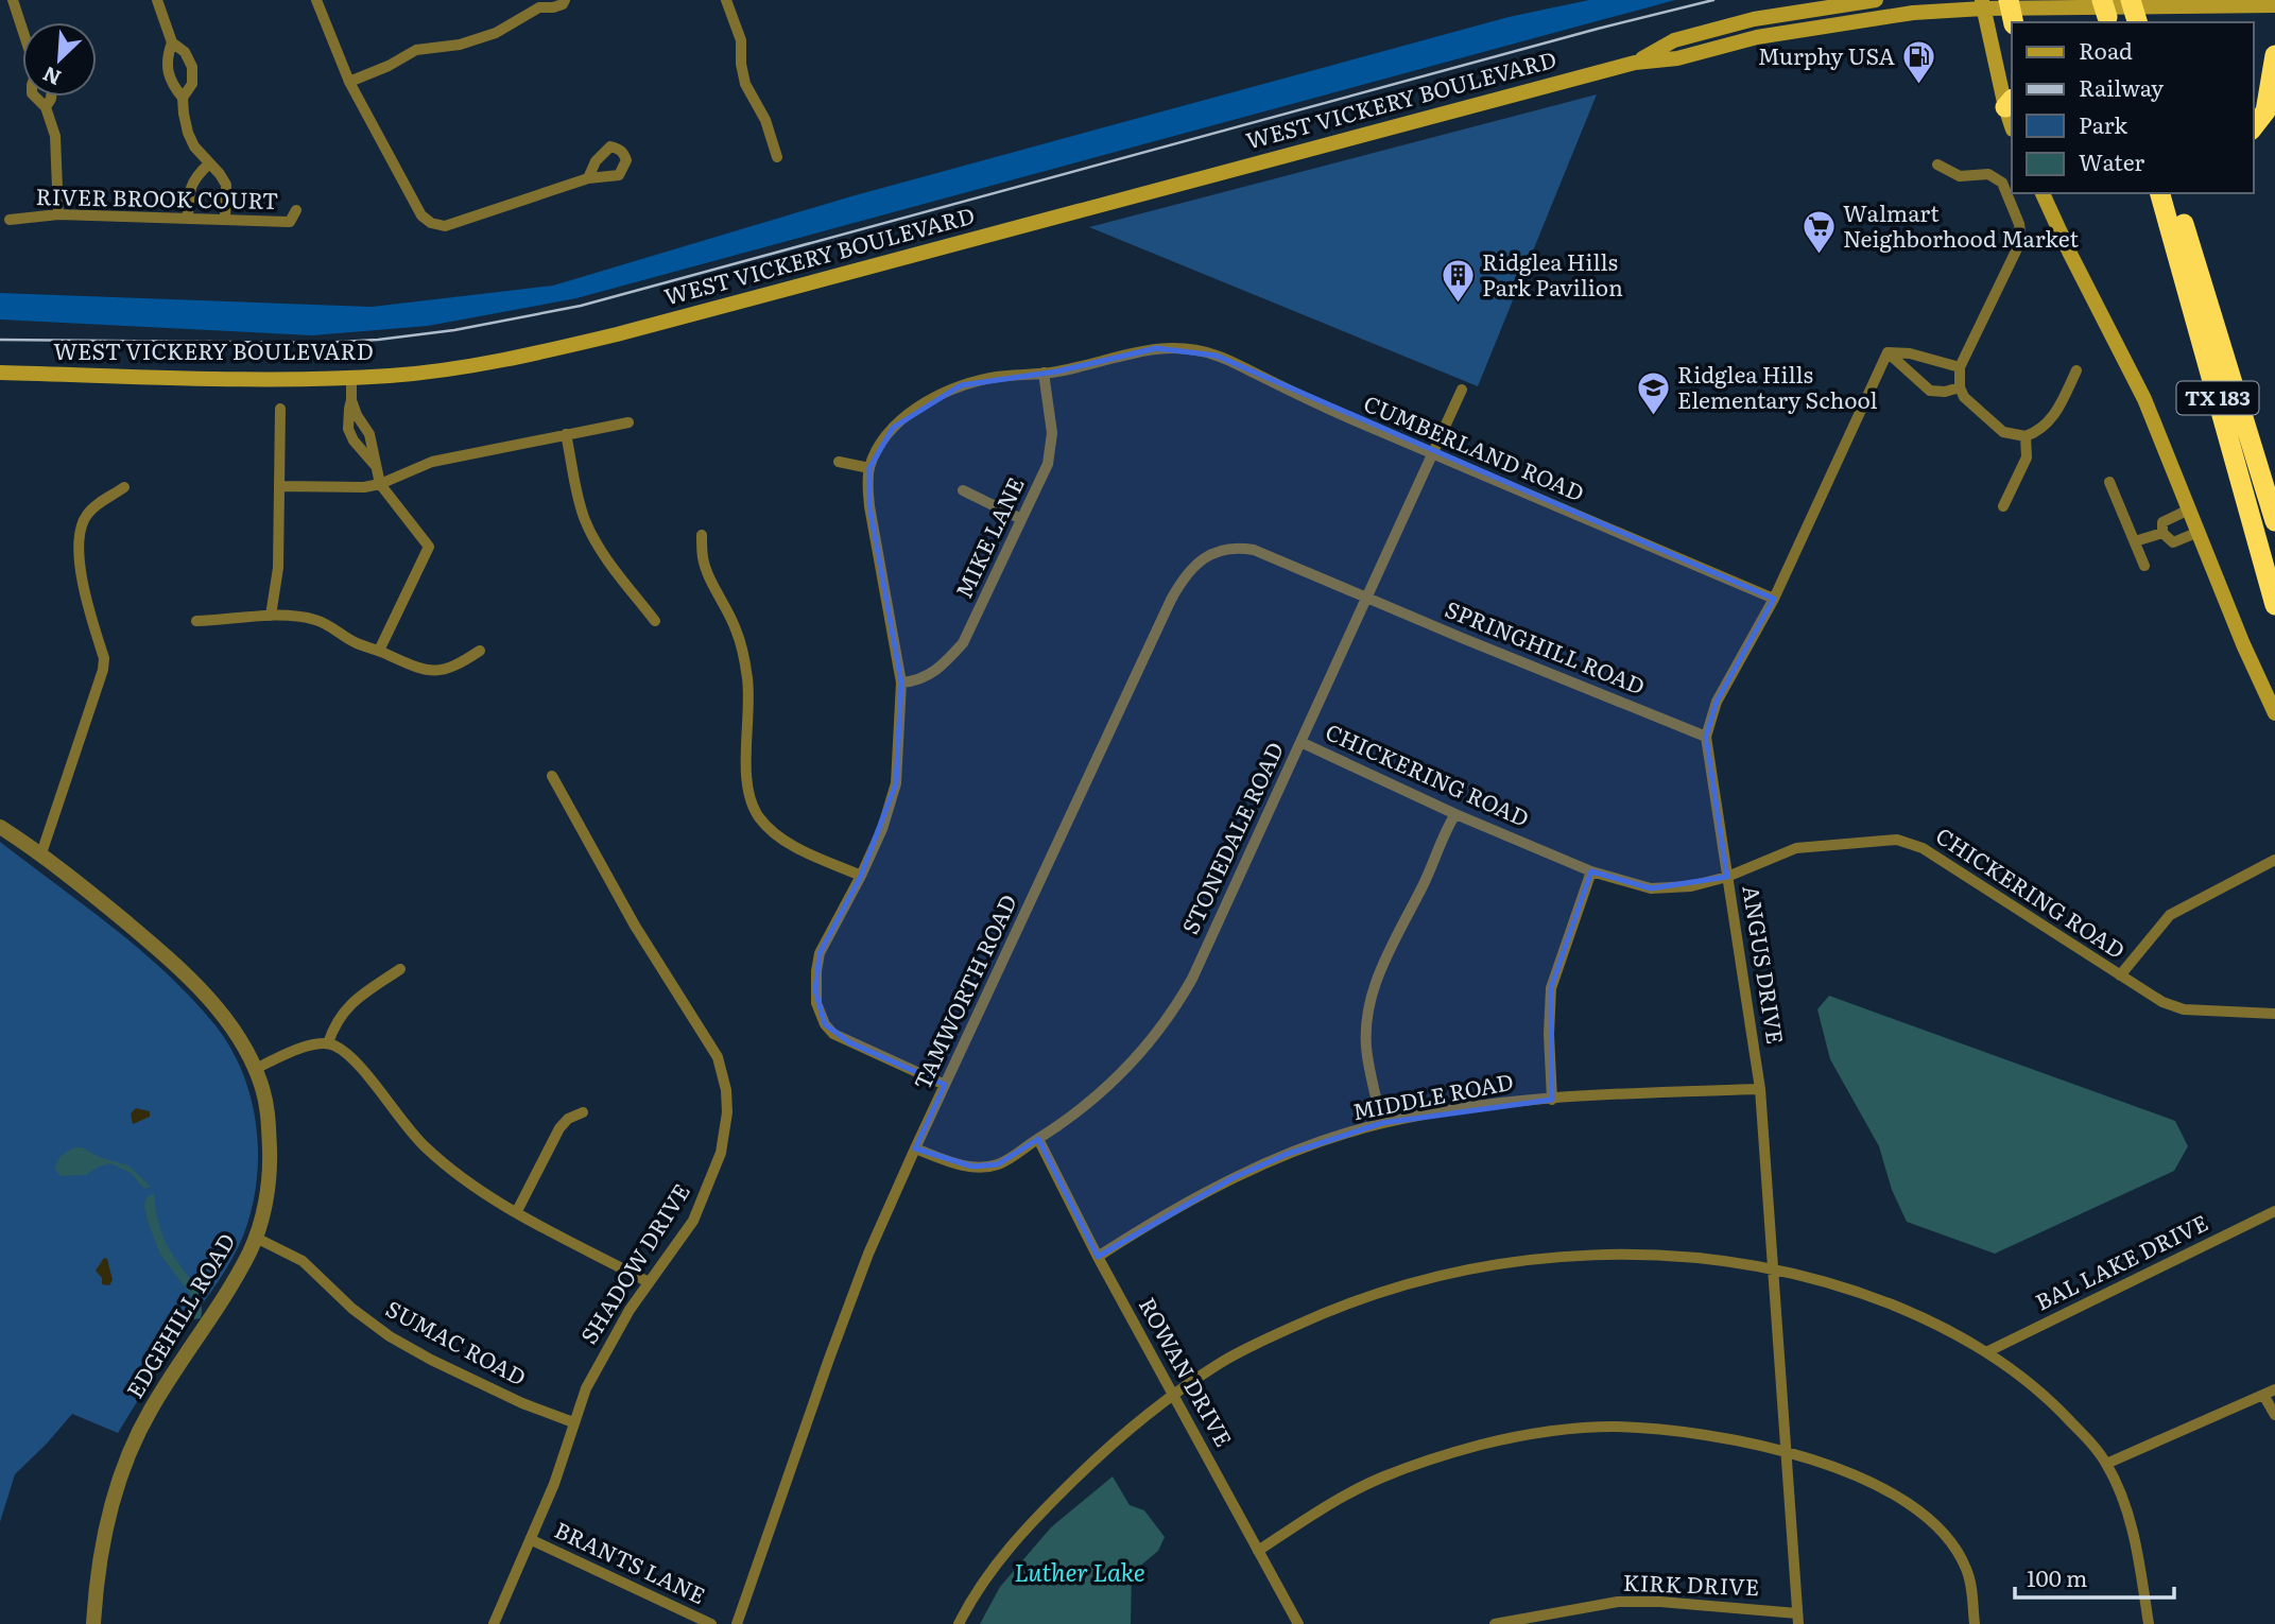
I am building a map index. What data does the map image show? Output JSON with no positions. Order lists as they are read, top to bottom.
{
  "streets": {
    "highway": ["TX 183"],
    "main road": ["WEST VICKERY BOULEVARD"],
    "street": [
      "RIVER BROOK COURT",
      "CUMBERLAND ROAD",
      "MIKE LANE",
      "SPRINGHILL ROAD",
      "CHICKERING ROAD",
      "STONEDALE ROAD",
      "ANGUS DRIVE",
      "TAMWORTH ROAD",
      "MIDDLE ROAD",
      "BAL LAKE DRIVE",
      "SHADOW DRIVE",
      "EDGEHILL ROAD",
      "SUMAC ROAD",
      "ROWAN DRIVE",
      "BRANTS LANE",
      "KIRK DRIVE"
    ]
  },
  "crossings": [
    ["CUMBERLAND ROAD", "MIKE LANE"],
    ["CUMBERLAND ROAD", "STONEDALE ROAD"],
    ["CUMBERLAND ROAD", "ANGUS DRIVE"],
    ["SPRINGHILL ROAD", "STONEDALE ROAD"],
    ["SPRINGHILL ROAD", "ANGUS DRIVE"],
    ["SPRINGHILL ROAD", "TAMWORTH ROAD"],
    ["CHICKERING ROAD", "STONEDALE ROAD"],
    ["CHICKERING ROAD", "ANGUS DRIVE"],
    ["STONEDALE ROAD", "TAMWORTH ROAD"],
    ["STONEDALE ROAD", "ROWAN DRIVE"],
    ["ANGUS DRIVE", "MIDDLE ROAD"],
    ["ANGUS DRIVE", "KIRK DRIVE"],
    ["MIDDLE ROAD", "ROWAN DRIVE"],
    ["SHADOW DRIVE", "SUMAC ROAD"],
    ["SHADOW DRIVE", "BRANTS LANE"],
    ["EDGEHILL ROAD", "SUMAC ROAD"]
  ],
  "water": ["Luther Lake"],
  "places": {
    "fuel station": ["Murphy USA"],
    "supermarket": ["Walmart Neighborhood Market"],
    "building": ["Ridglea Hills Park Pavilion"],
    "school or university": ["Ridglea Hills Elementary School"]
  },
  "legend": [
    "Road",
    "Railway",
    "Park",
    "Water"
  ],
  "scale_bar": "100 m",
  "north": "bottom left"
}
